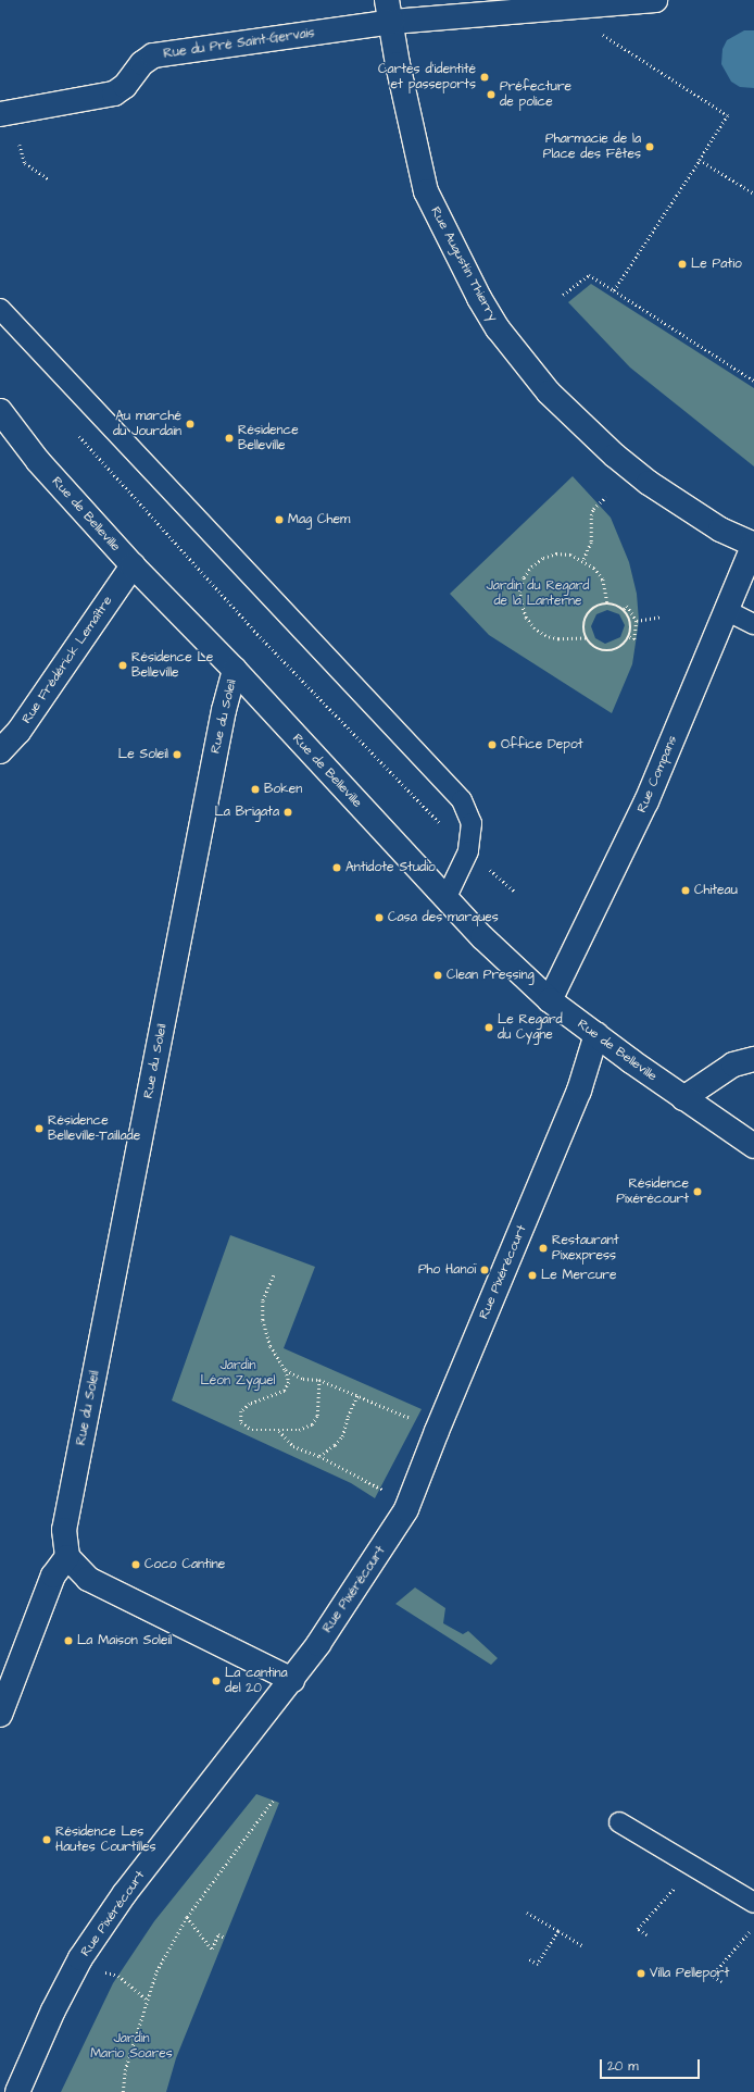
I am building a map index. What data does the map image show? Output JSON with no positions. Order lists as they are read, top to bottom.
{
  "streets": {
    "street": [
      "Rue du Pré Saint-Gervais",
      "Rue Augustin Thierry",
      "Rue de Belleville",
      "Rue Frédérick Lemaître",
      "Rue du Soleil",
      "Rue Compans",
      "Rue Pixérécourt"
    ]
  },
  "crossings": [
    ["Rue du Pré Saint-Gervais", "Rue Augustin Thierry"],
    ["Rue Augustin Thierry", "Rue Compans"],
    ["Rue de Belleville", "Rue Frédérick Lemaître"],
    ["Rue de Belleville", "Rue du Soleil"],
    ["Rue de Belleville", "Rue Compans"],
    ["Rue de Belleville", "Rue Pixérécourt"]
  ],
  "parks": ["Jardin du Regard de la Lanterne", "Jardin Léon Zyguel", "Jardin Mario Soares"],
  "places": [
    "Cartes d'identité et passeports",
    "Préfecture de police",
    "Pharmacie de la Place des Fêtes",
    "Le Patio",
    "Au marché du Jourdain",
    "Résidence Belleville",
    "Mag Chem",
    "Résidence Le Belleville",
    "Office Depot",
    "Le Soleil",
    "Boken",
    "La Brigata",
    "Antidote Studio",
    "Chiteau",
    "Casa des marques",
    "Clean Pressing",
    "Le Regard du Cygne",
    "Résidence Belleville-Taillade",
    "Résidence Pixérécourt",
    "Restaurant Pixexpress",
    "Pho Hanoï",
    "Le Mercure",
    "Coco Cantine",
    "La Maison Soleil",
    "La cantina del 20",
    "Résidence Les Hautes Courtilles",
    "Villa Pelleport"
  ],
  "scale_bar": "20 m"
}
